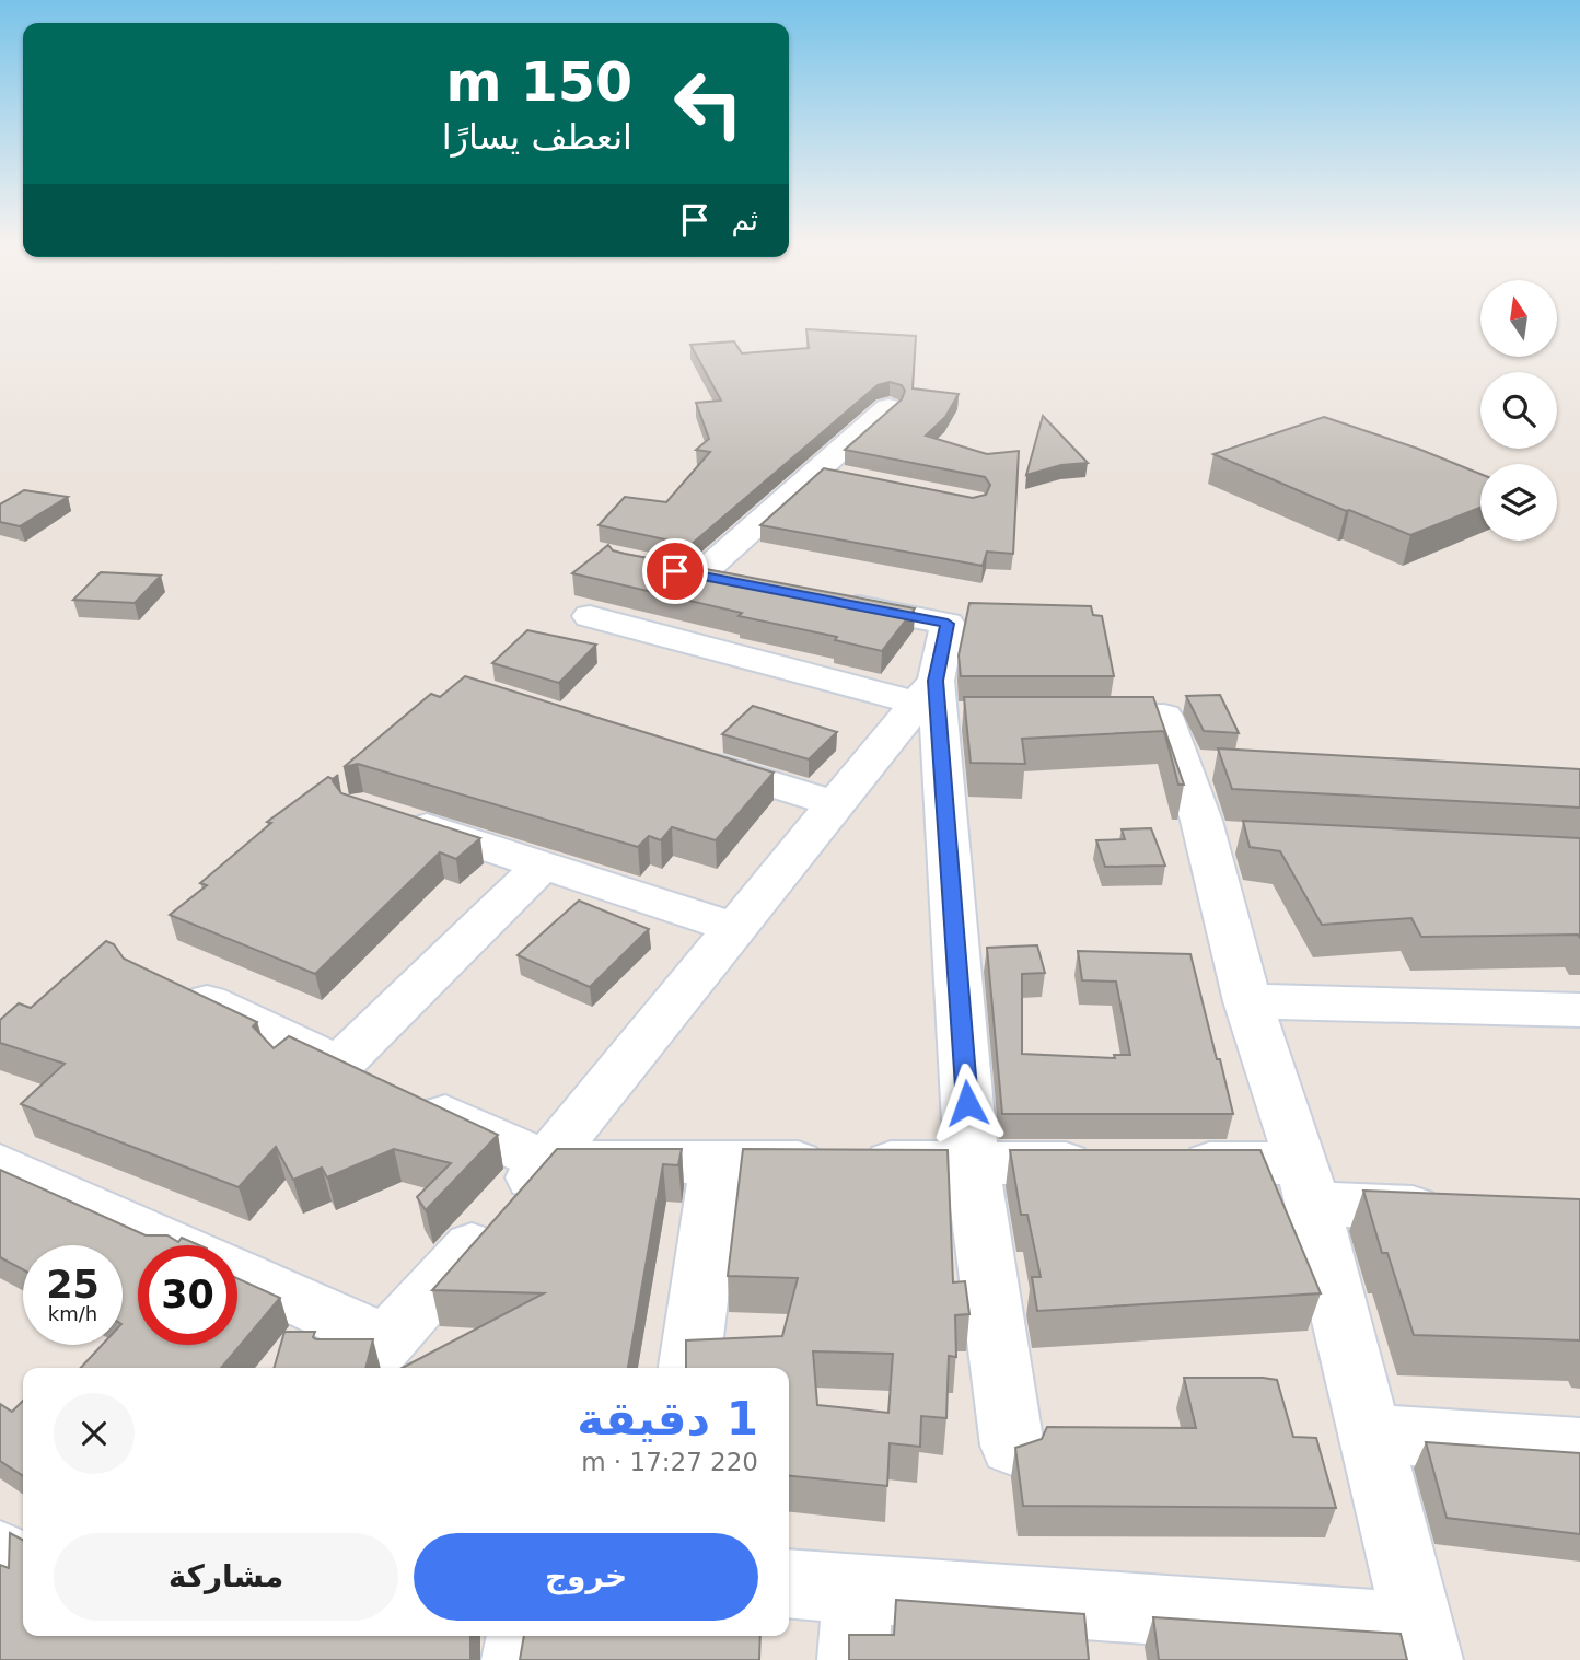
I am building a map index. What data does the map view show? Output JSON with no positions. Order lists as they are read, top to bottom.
{
  "north": "top",
  "page": {
    "turn": ["150 m", "انعطف يسارًا"],
    "then": "ثم",
    "speed": "25 km/h",
    "limit": "30",
    "heading": ["1 دقيقة", "220 m · 17:27"],
    "buttons": ["خروج", "مشاركة"]
  }
}
